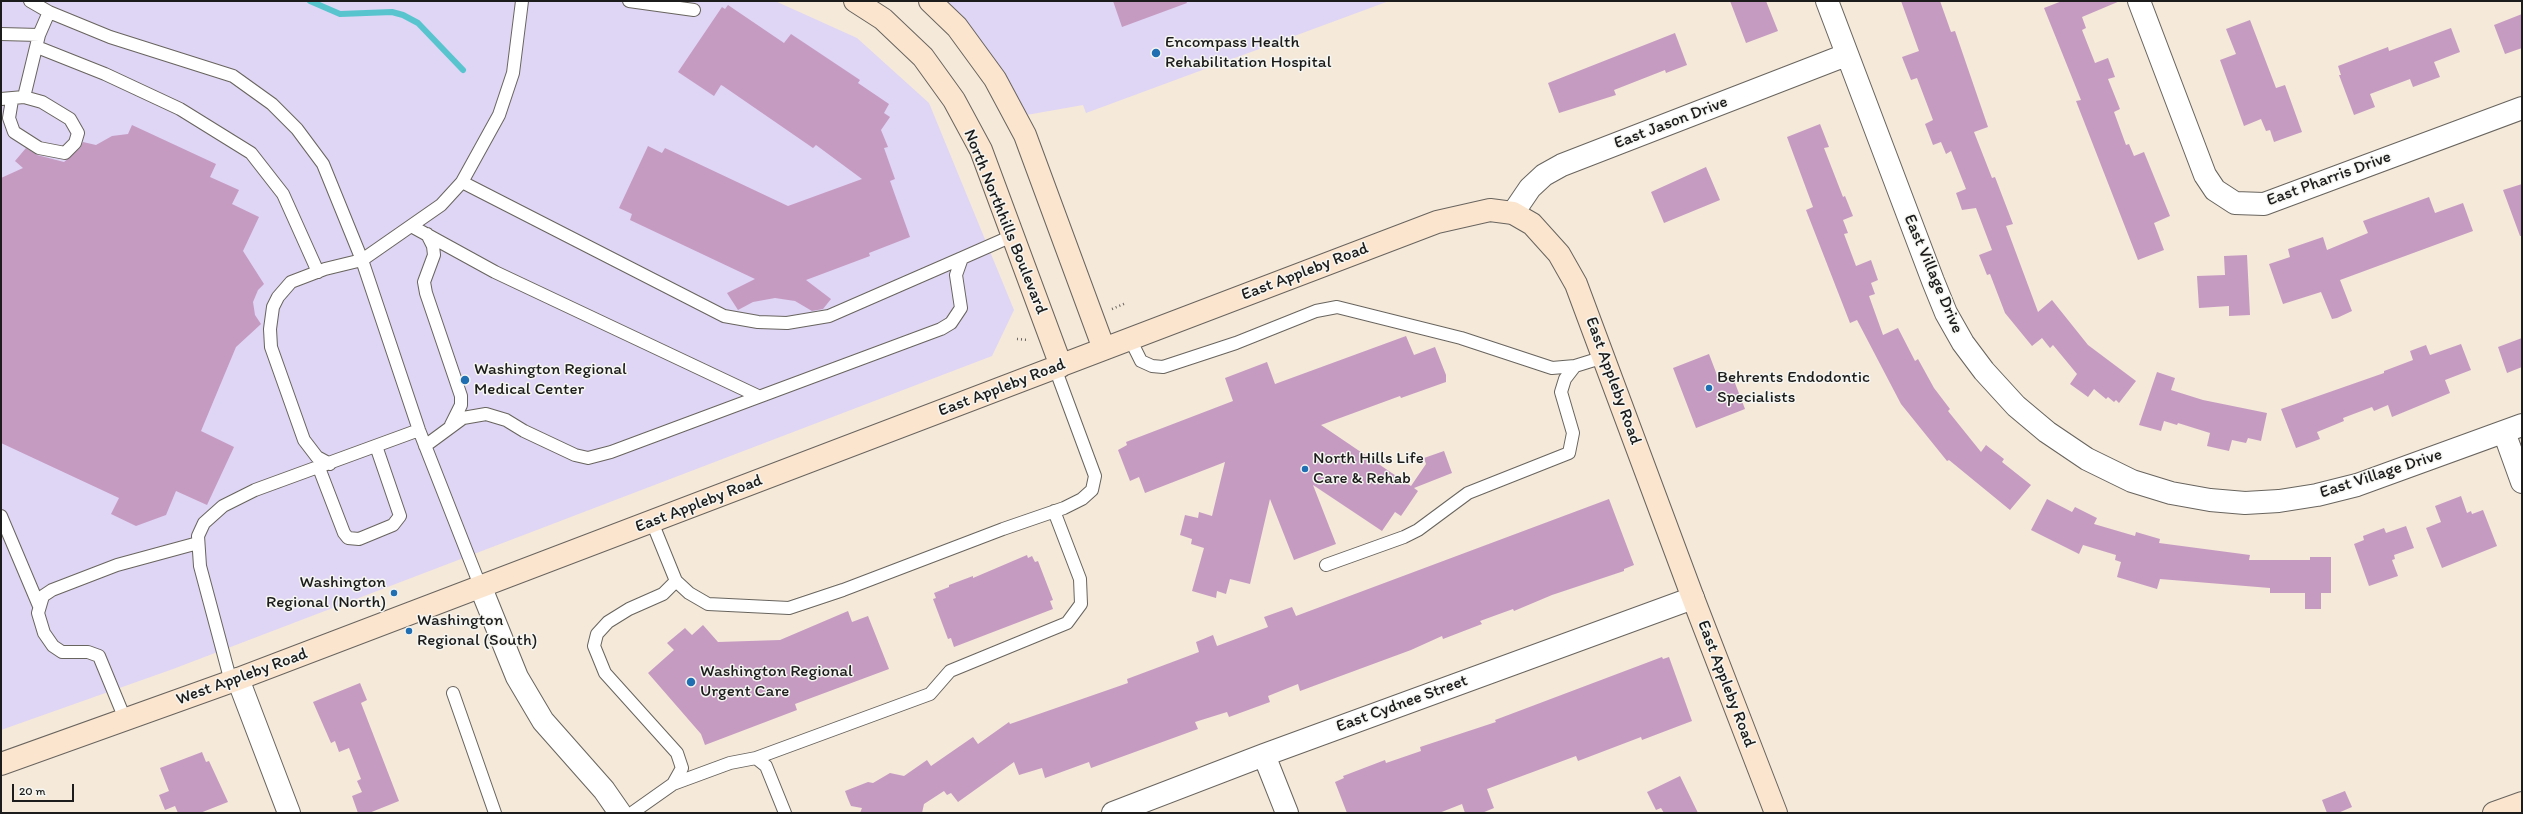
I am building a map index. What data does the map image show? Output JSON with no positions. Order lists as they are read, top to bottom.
{
  "streets": {
    "street": [
      "East Jason Drive",
      "East Pharris Drive",
      "North Northhills Boulevard",
      "East Appleby Road",
      "East Village Drive",
      "West Appleby Road",
      "East Cydnee Street"
    ]
  },
  "crossings": [
    ["East Jason Drive", "East Appleby Road"],
    ["East Jason Drive", "East Village Drive"],
    ["North Northhills Boulevard", "East Appleby Road"],
    ["East Appleby Road", "West Appleby Road"],
    ["East Appleby Road", "East Cydnee Street"]
  ],
  "places": [
    "Encompass Health Rehabilitation Hospital",
    "Washington Regional Medical Center",
    "Behrents Endodontic Specialists",
    "North Hills Life Care & Rehab",
    "Washington Regional (North)",
    "Washington Regional (South)",
    "Washington Regional Urgent Care"
  ],
  "scale_bar": "20 m"
}
